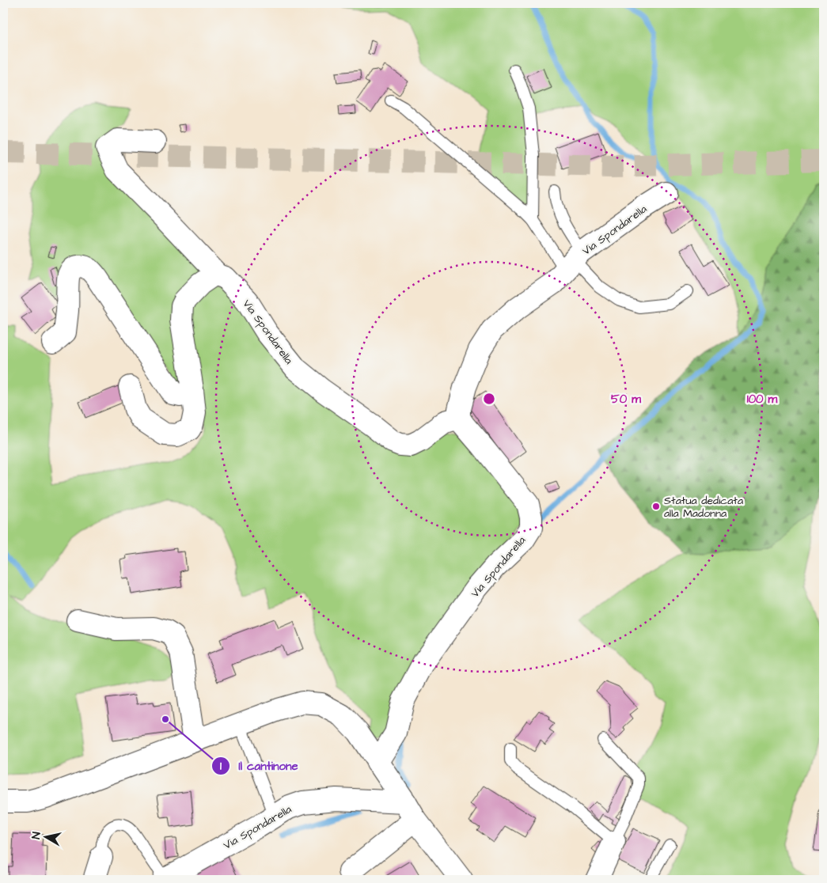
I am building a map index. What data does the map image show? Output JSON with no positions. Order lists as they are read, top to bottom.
{
  "streets": {
    "street": ["Via Spondarella"]
  },
  "places": ["Statua dedicata alla Madonna", "Il cantinone"],
  "north": "left",
  "rings": ["50 m", "100 m"]
}
